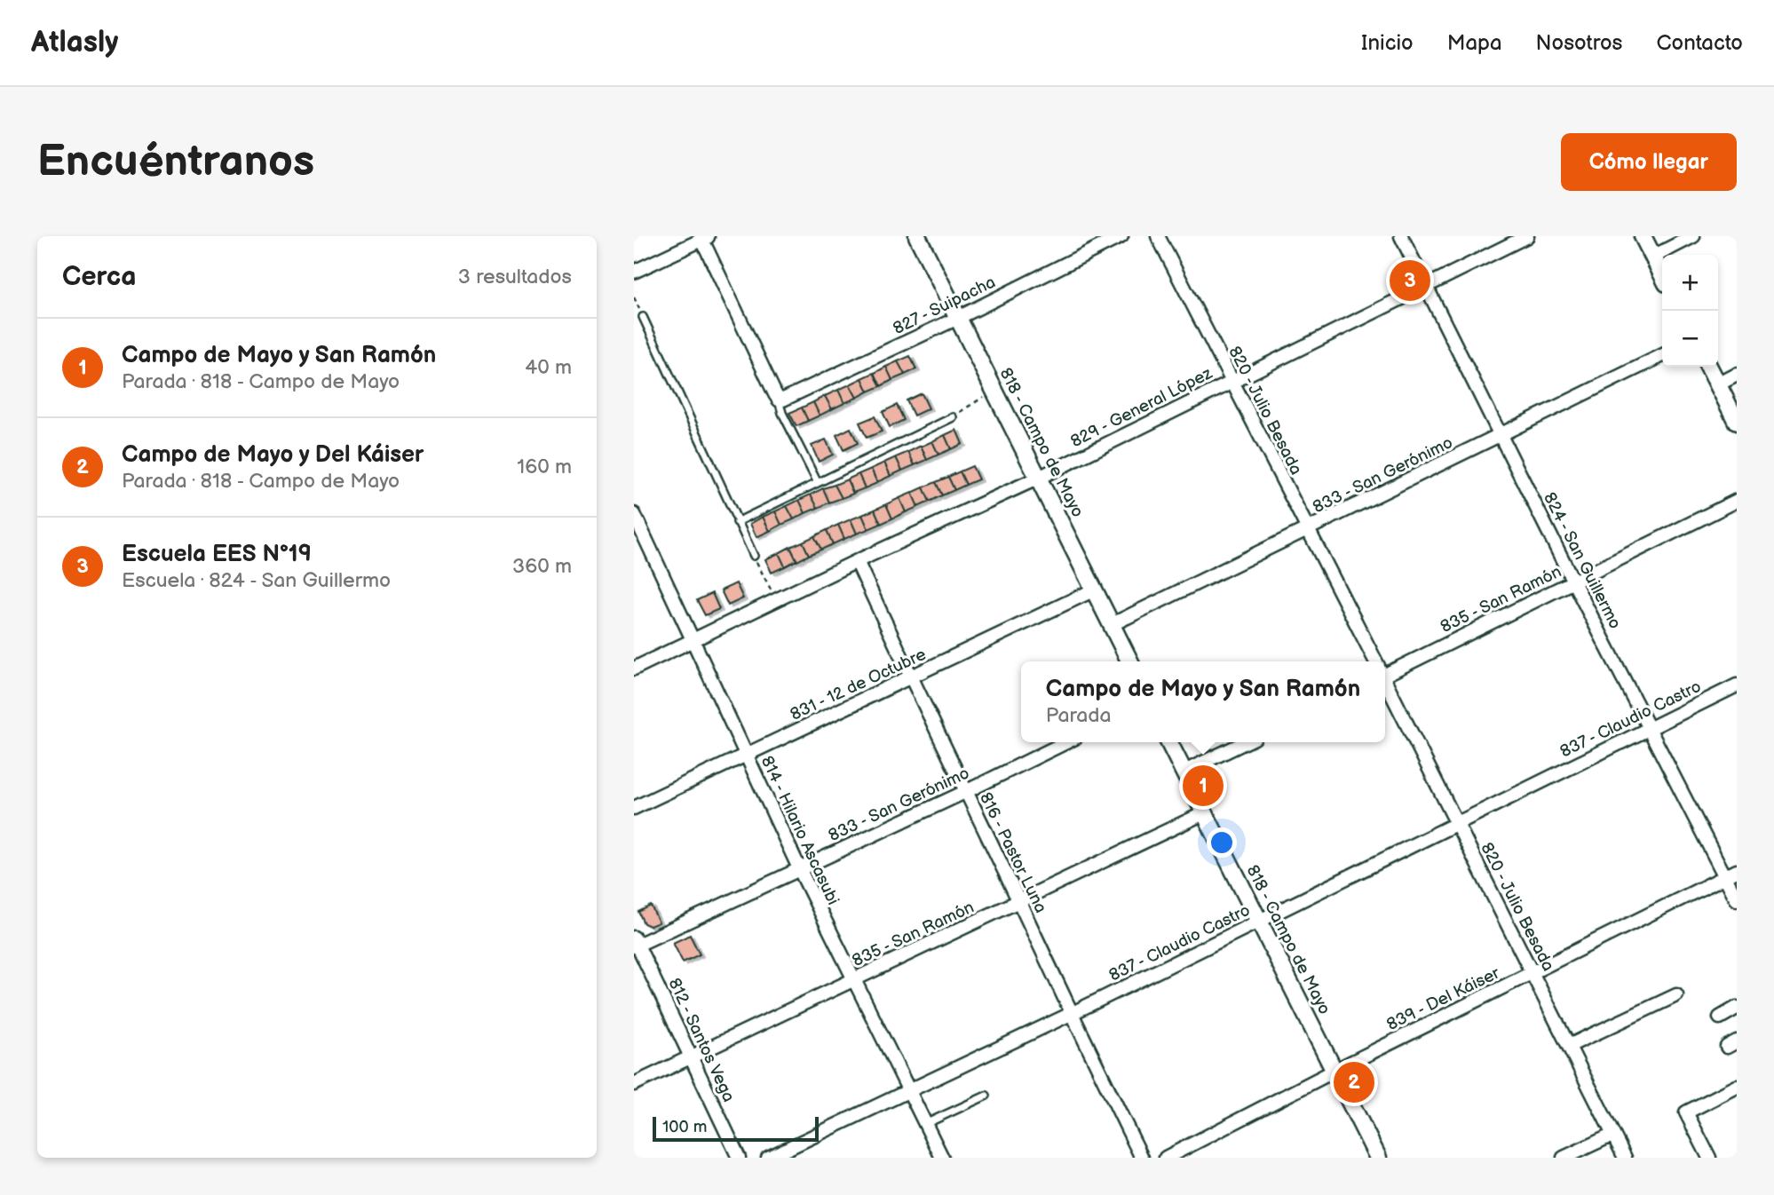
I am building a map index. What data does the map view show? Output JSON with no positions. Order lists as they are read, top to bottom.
{
  "streets": {
    "street": [
      "827 - Suipacha",
      "829 - General López",
      "820 - Julio Besada",
      "818 - Campo de Mayo",
      "833 - San Gerónimo",
      "824 - San Guillermo",
      "835 - San Ramón",
      "831 - 12 de Octubre",
      "837 - Claudio Castro",
      "814 - Hilario Ascasubi",
      "816 - Pastor Luna",
      "839 - Del Káiser",
      "812 - Santos Vega"
    ]
  },
  "crossings": [
    ["827 - Suipacha", "818 - Campo de Mayo"],
    ["829 - General López", "820 - Julio Besada"],
    ["829 - General López", "818 - Campo de Mayo"],
    ["829 - General López", "824 - San Guillermo"],
    ["829 - General López", "814 - Hilario Ascasubi"],
    ["829 - General López", "816 - Pastor Luna"],
    ["820 - Julio Besada", "833 - San Gerónimo"],
    ["820 - Julio Besada", "837 - Claudio Castro"],
    ["820 - Julio Besada", "839 - Del Káiser"],
    ["818 - Campo de Mayo", "833 - San Gerónimo"],
    ["818 - Campo de Mayo", "835 - San Ramón"],
    ["818 - Campo de Mayo", "831 - 12 de Octubre"],
    ["818 - Campo de Mayo", "837 - Claudio Castro"],
    ["818 - Campo de Mayo", "839 - Del Káiser"],
    ["833 - San Gerónimo", "824 - San Guillermo"],
    ["833 - San Gerónimo", "814 - Hilario Ascasubi"],
    ["833 - San Gerónimo", "816 - Pastor Luna"],
    ["833 - San Gerónimo", "812 - Santos Vega"],
    ["824 - San Guillermo", "835 - San Ramón"],
    ["824 - San Guillermo", "837 - Claudio Castro"],
    ["824 - San Guillermo", "839 - Del Káiser"],
    ["835 - San Ramón", "814 - Hilario Ascasubi"],
    ["835 - San Ramón", "816 - Pastor Luna"],
    ["835 - San Ramón", "812 - Santos Vega"],
    ["831 - 12 de Octubre", "814 - Hilario Ascasubi"],
    ["831 - 12 de Octubre", "816 - Pastor Luna"],
    ["837 - Claudio Castro", "814 - Hilario Ascasubi"],
    ["837 - Claudio Castro", "816 - Pastor Luna"]
  ],
  "scale_bar": "100 m",
  "page": {
    "header": "Atlasly",
    "nav": [
      "Inicio",
      "Mapa",
      "Nosotros",
      "Contacto"
    ],
    "buttons": "Cómo llegar",
    "title": "Encuéntranos",
    "heading": ["Cerca", "3 resultados"],
    "map_buttons": ["+", "−"],
    "pins": ["3", "1", "2"],
    "list": [
      {
        "mark": "1",
        "name": "Campo de Mayo y San Ramón",
        "note": "Parada · 818 - Campo de Mayo",
        "value": "40 m"
      },
      {
        "mark": "2",
        "name": "Campo de Mayo y Del Káiser",
        "note": "Parada · 818 - Campo de Mayo",
        "value": "160 m"
      },
      {
        "mark": "3",
        "name": "Escuela EES N°19",
        "note": "Escuela · 824 - San Guillermo",
        "value": "360 m"
      }
    ],
    "popup": ["Campo de Mayo y San Ramón", "Parada"],
    "scale": "100 m"
  }
}
